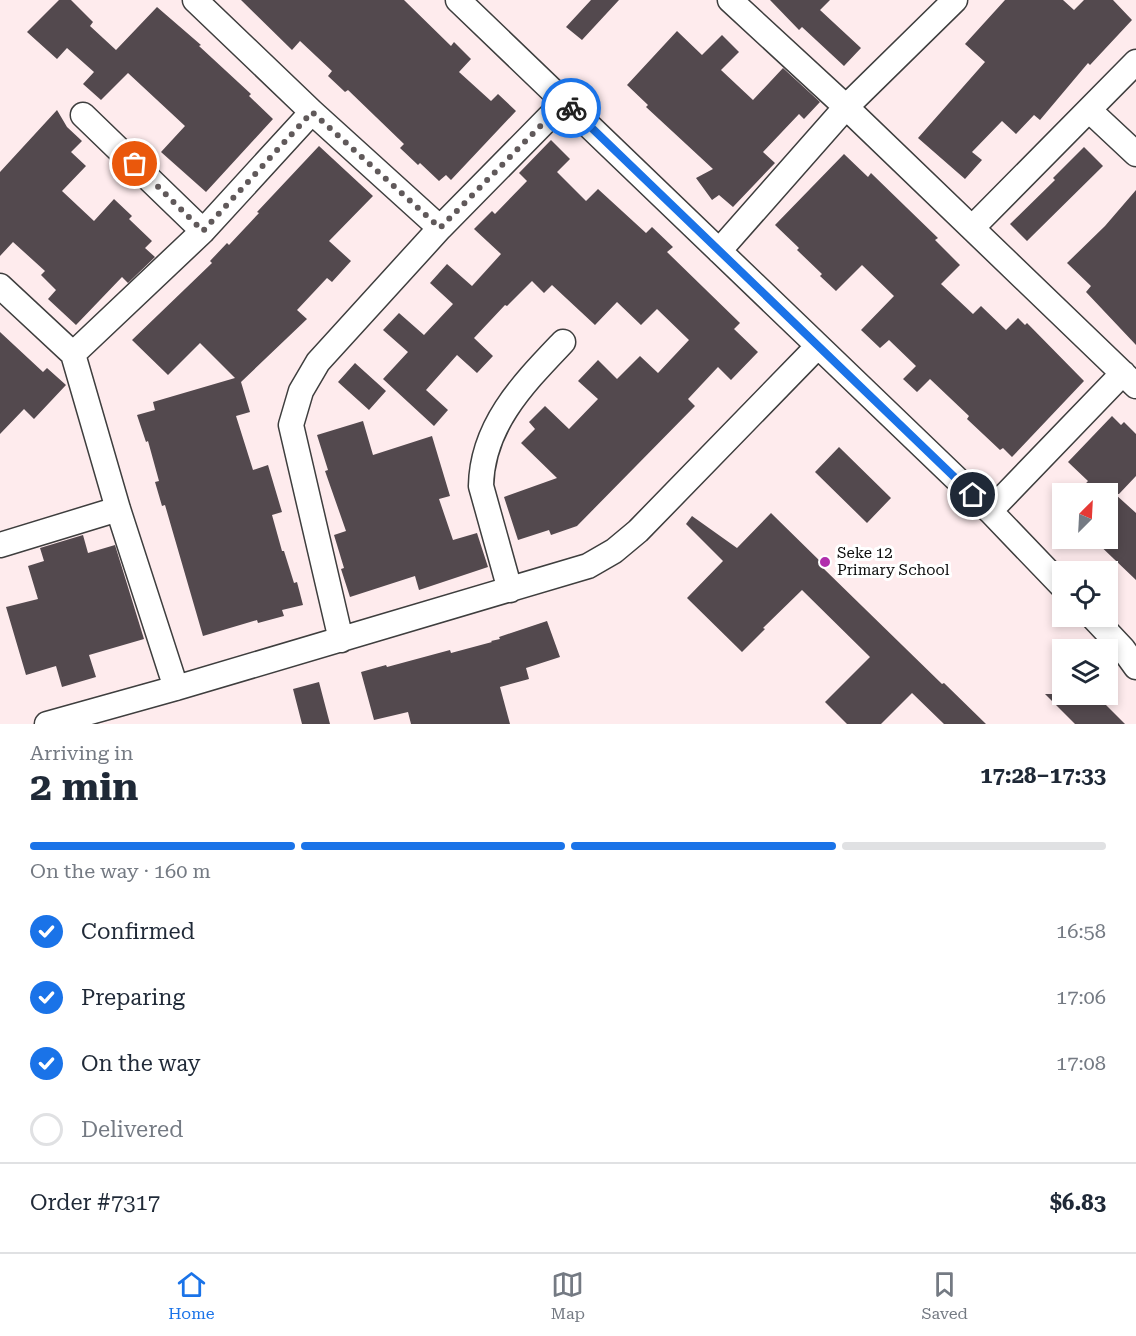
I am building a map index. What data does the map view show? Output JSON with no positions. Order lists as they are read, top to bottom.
{
  "places": ["Seke 12 Primary School"],
  "north": "top right",
  "page": {
    "heading": ["2 min", "Arriving in", "17:28–17:33"],
    "panel": ["Order #7317", "$6.83"],
    "bar": "On the way · 160 m",
    "list": [
      ["Confirmed", "16:58"],
      ["Preparing", "17:06"],
      ["On the way", "17:08"],
      "Delivered"
    ],
    "tabs": ["Home", "Map", "Saved"]
  }
}
